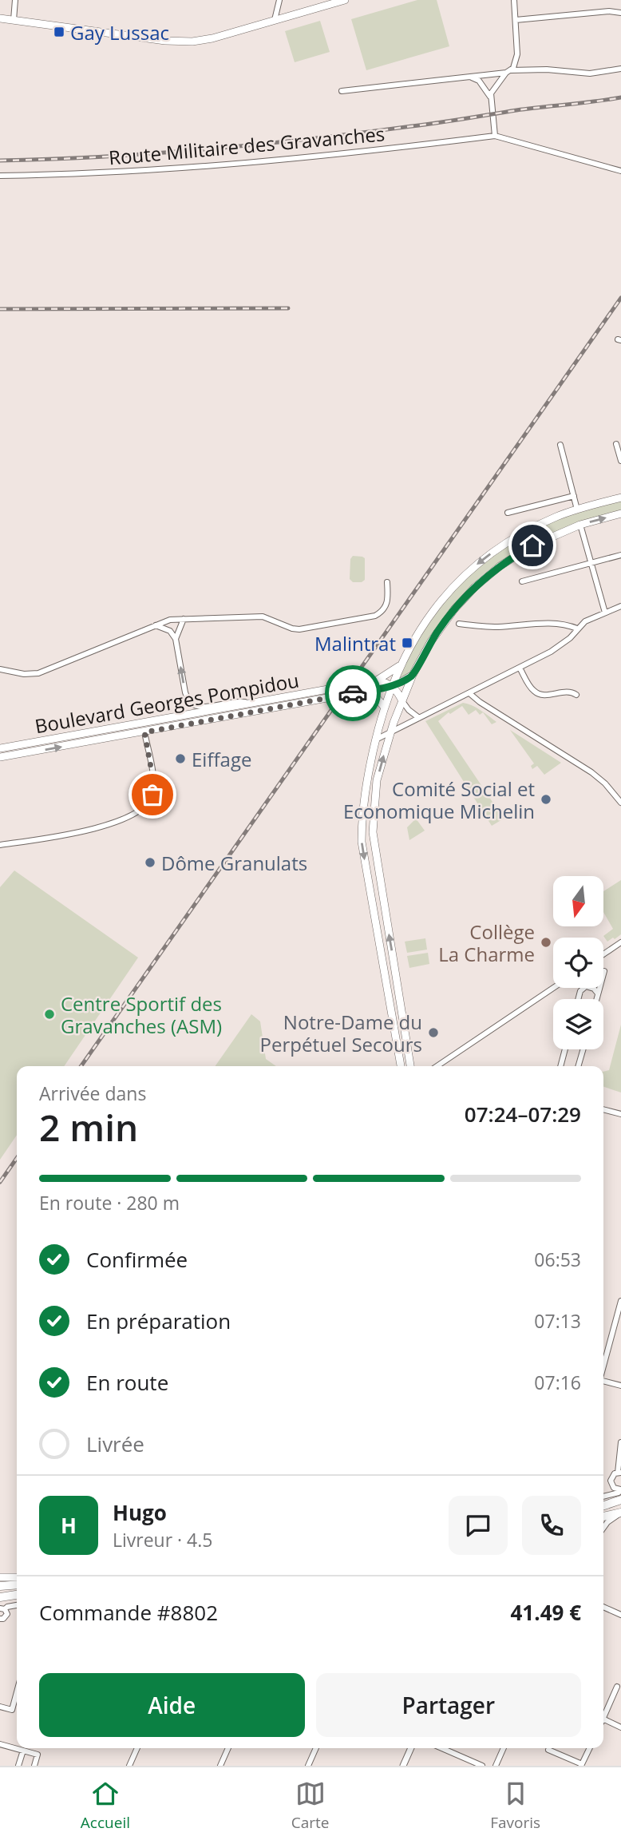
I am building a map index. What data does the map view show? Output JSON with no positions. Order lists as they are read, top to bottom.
{
  "streets": {
    "main road": ["Boulevard Georges Pompidou"],
    "street": ["Route Militaire des Gravanches"]
  },
  "places": {
    "transit": ["Gay Lussac", "Malintrat"],
    "other": [
      "Eiffage",
      "Comité Social et Economique Michelin",
      "Dôme Granulats",
      "Collège La Charme",
      "Centre Sportif des Gravanches (ASM)",
      "Notre-Dame du Perpétuel Secours"
    ]
  },
  "north": "bottom",
  "page": {
    "heading": ["2 min", "Arrivée dans", "07:24–07:29"],
    "panel": [
      "Hugo",
      "Livreur · 4.5",
      "Commande #8802",
      "41.49 €"
    ],
    "bar": "En route · 280 m",
    "list": [
      ["Confirmée", "06:53"],
      ["En préparation", "07:13"],
      ["En route", "07:16"],
      "Livrée"
    ],
    "round": "H",
    "buttons": ["Aide", "Partager"],
    "tabs": ["Accueil", "Carte", "Favoris"]
  }
}
